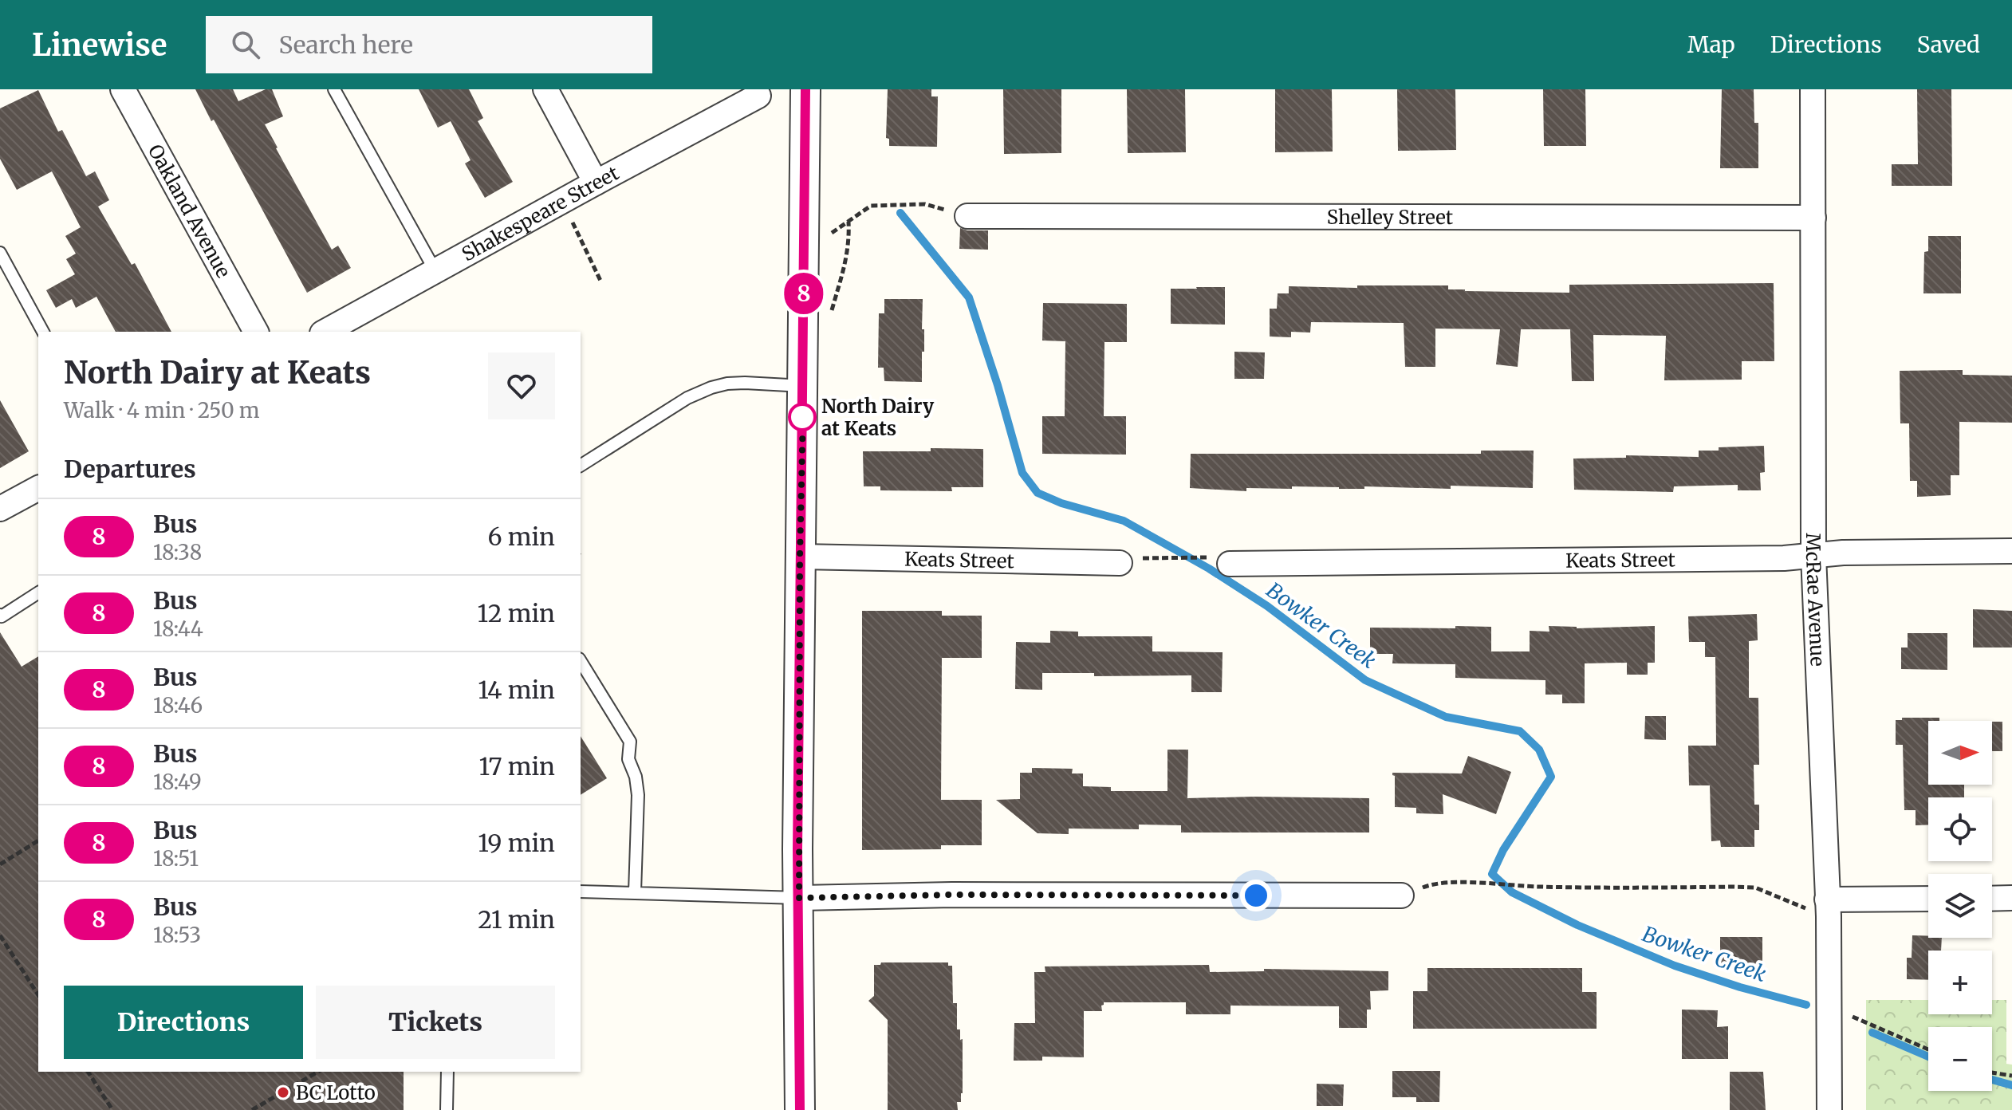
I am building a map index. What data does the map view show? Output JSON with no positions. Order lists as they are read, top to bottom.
{
  "streets": {
    "street": [
      "Oakland Avenue",
      "Shakespeare Street",
      "Shelley Street",
      "Keats Street",
      "McRae Avenue"
    ]
  },
  "crossings": [
    ["Shelley Street", "McRae Avenue"],
    ["Keats Street", "McRae Avenue"]
  ],
  "water": ["Bowker Creek"],
  "places": ["North Dairy at Keats", "BC Lotto"],
  "lines": ["bus line 8"],
  "north": "right",
  "page": {
    "header": "Linewise",
    "search": "Search here",
    "nav": ["Map", "Directions", "Saved"],
    "on_map": "8",
    "heading": [
      ["North Dairy at Keats", "Walk · 4 min · 250 m"],
      "Departures"
    ],
    "list": [
      {
        "mark": "8",
        "name": "Bus",
        "note": "18:38",
        "value": "6 min"
      },
      {
        "mark": "8",
        "name": "Bus",
        "note": "18:44",
        "value": "12 min"
      },
      {
        "mark": "8",
        "name": "Bus",
        "note": "18:46",
        "value": "14 min"
      },
      {
        "mark": "8",
        "name": "Bus",
        "note": "18:49",
        "value": "17 min"
      },
      {
        "mark": "8",
        "name": "Bus",
        "note": "18:51",
        "value": "19 min"
      },
      {
        "mark": "8",
        "name": "Bus",
        "note": "18:53",
        "value": "21 min"
      }
    ],
    "map_buttons": ["+", "−"],
    "buttons": ["Directions", "Tickets"]
  }
}
